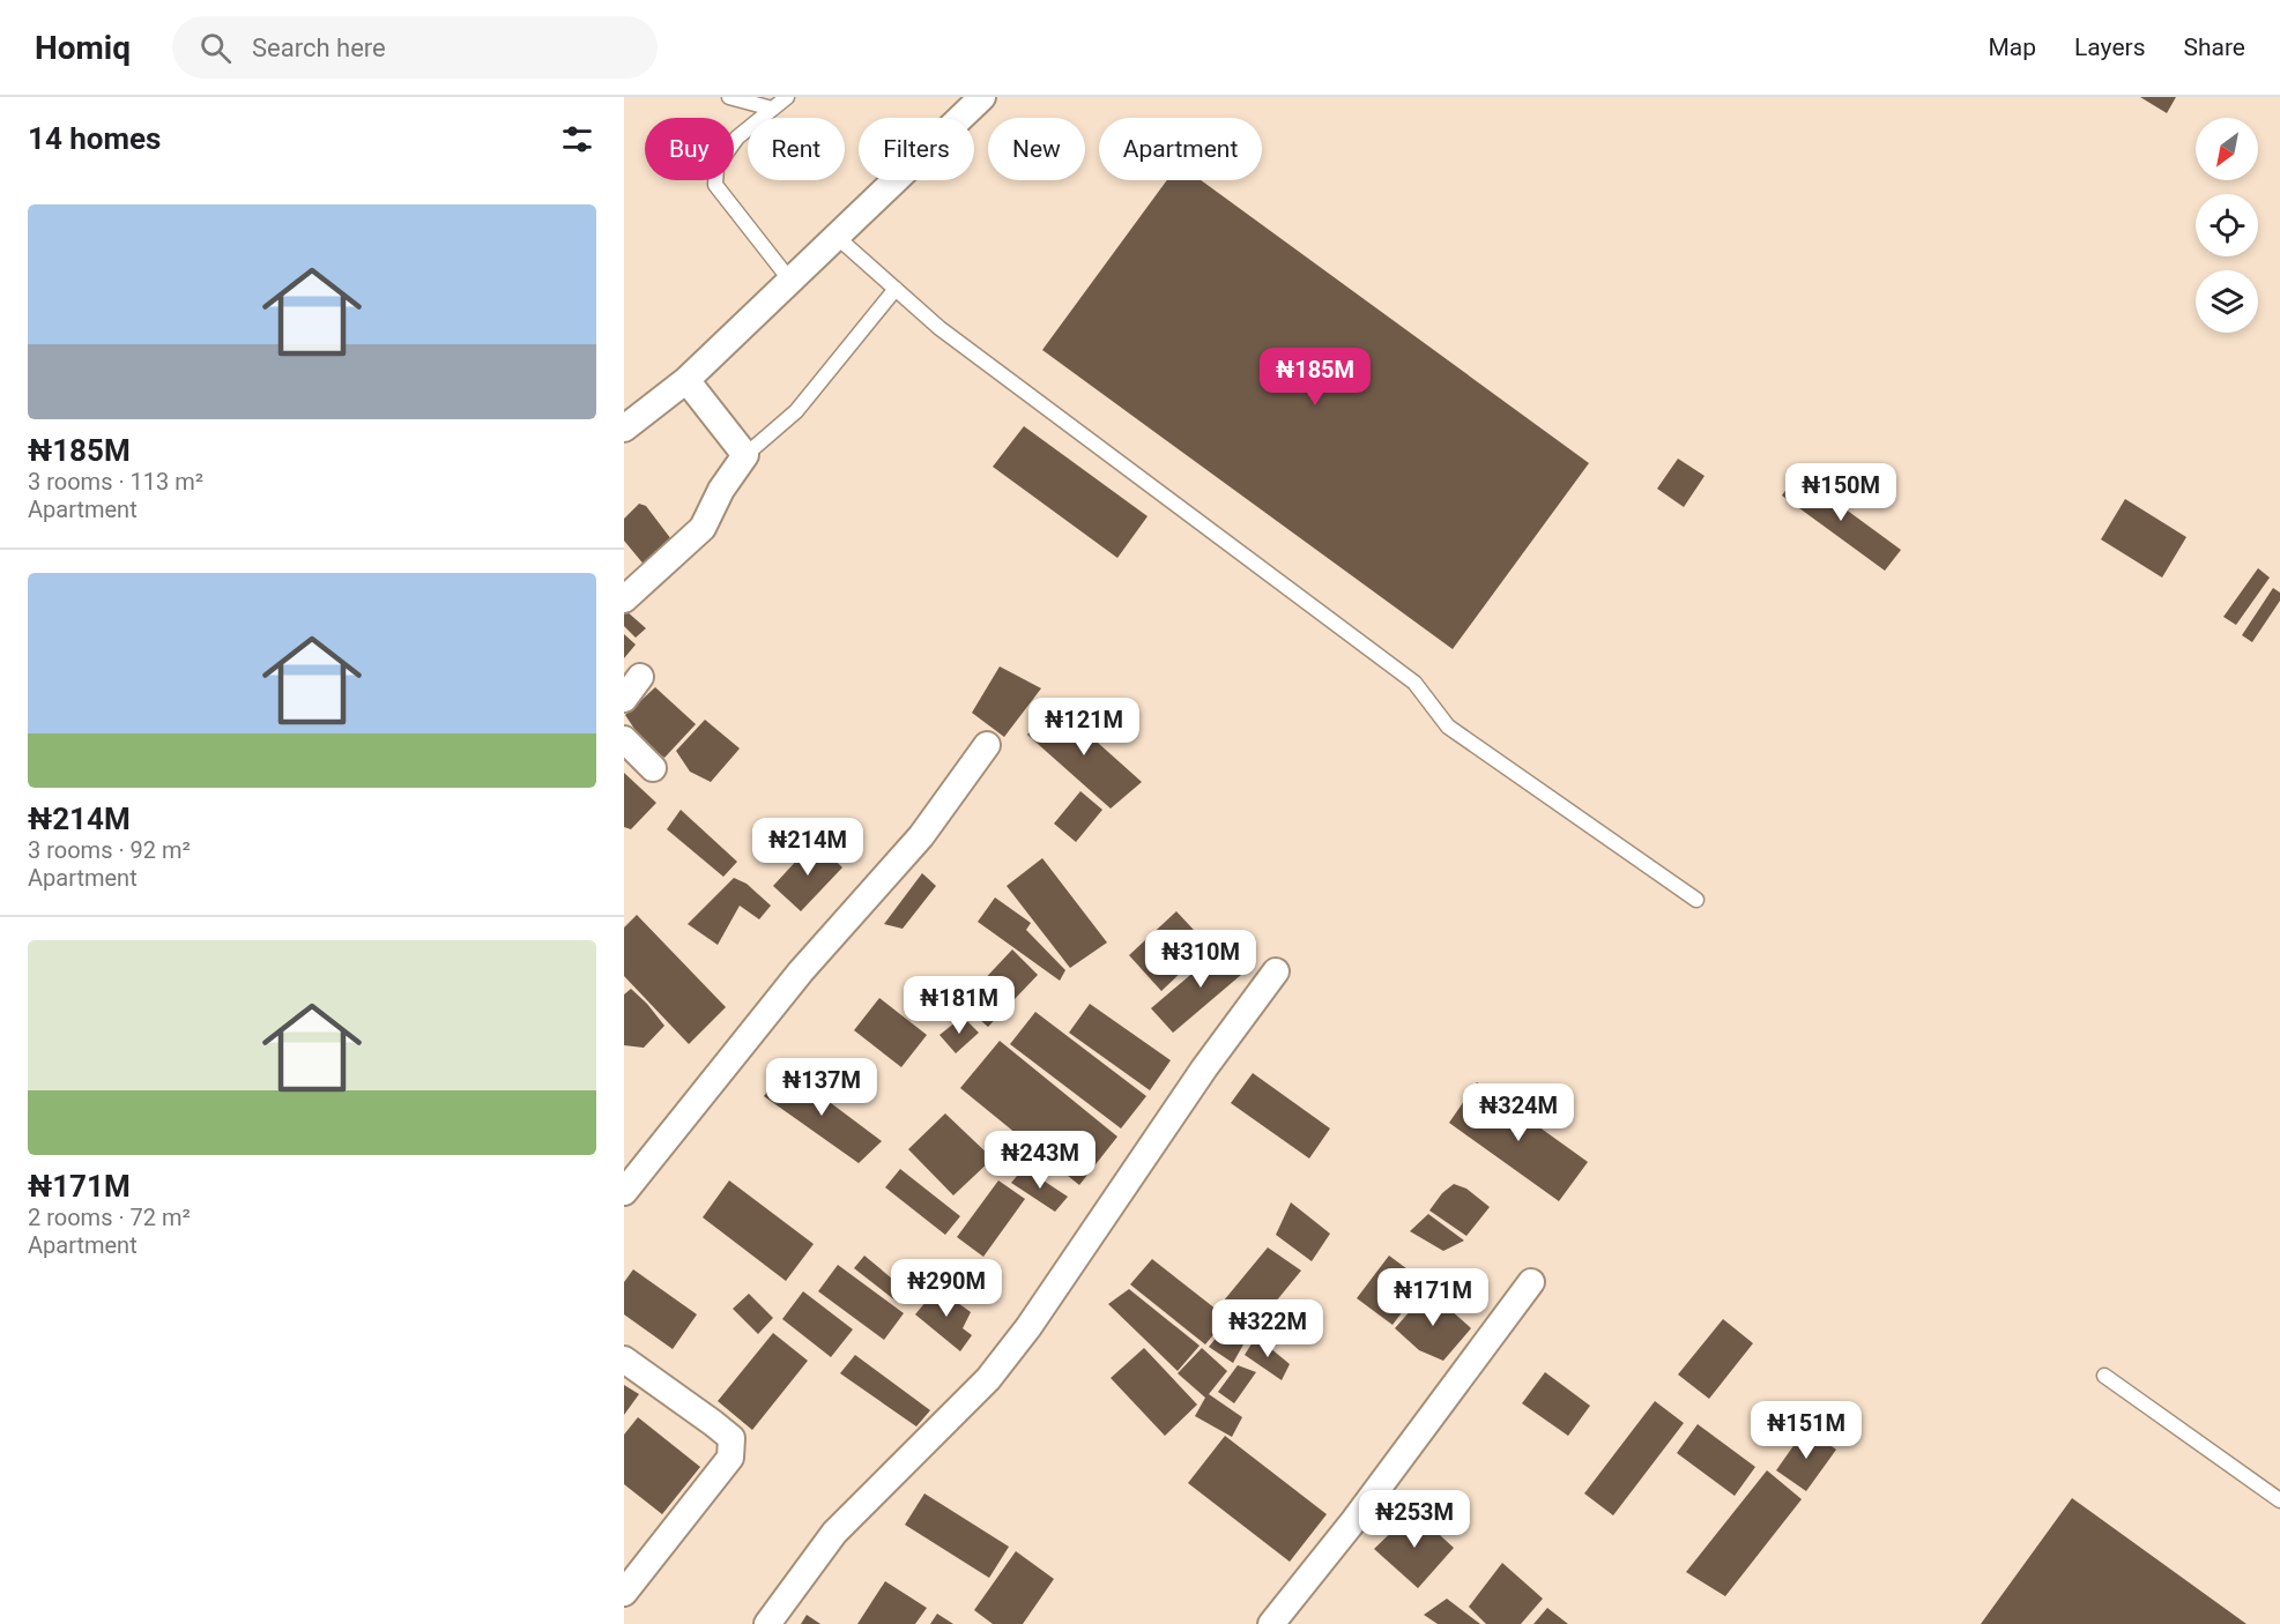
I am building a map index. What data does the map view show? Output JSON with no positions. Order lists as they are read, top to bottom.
{
  "north": "bottom left",
  "page": {
    "header": "Homiq",
    "search": "Search here",
    "nav": ["Map", "Layers", "Share"],
    "heading": "14 homes",
    "chip": [
      "Buy",
      "Rent",
      "Filters",
      "New",
      "Apartment"
    ],
    "list": [
      {
        "name": "₦185M",
        "note": "3 rooms · 113 m² · Apartment"
      },
      {
        "name": "₦214M",
        "note": "3 rooms · 92 m² · Apartment"
      },
      {
        "name": "₦171M",
        "note": "2 rooms · 72 m² · Apartment"
      }
    ],
    "price": [
      "₦185M",
      "₦150M",
      "₦121M",
      "₦214M",
      "₦310M",
      "₦181M",
      "₦137M",
      "₦324M",
      "₦243M",
      "₦290M",
      "₦171M",
      "₦322M",
      "₦151M",
      "₦253M"
    ]
  }
}
